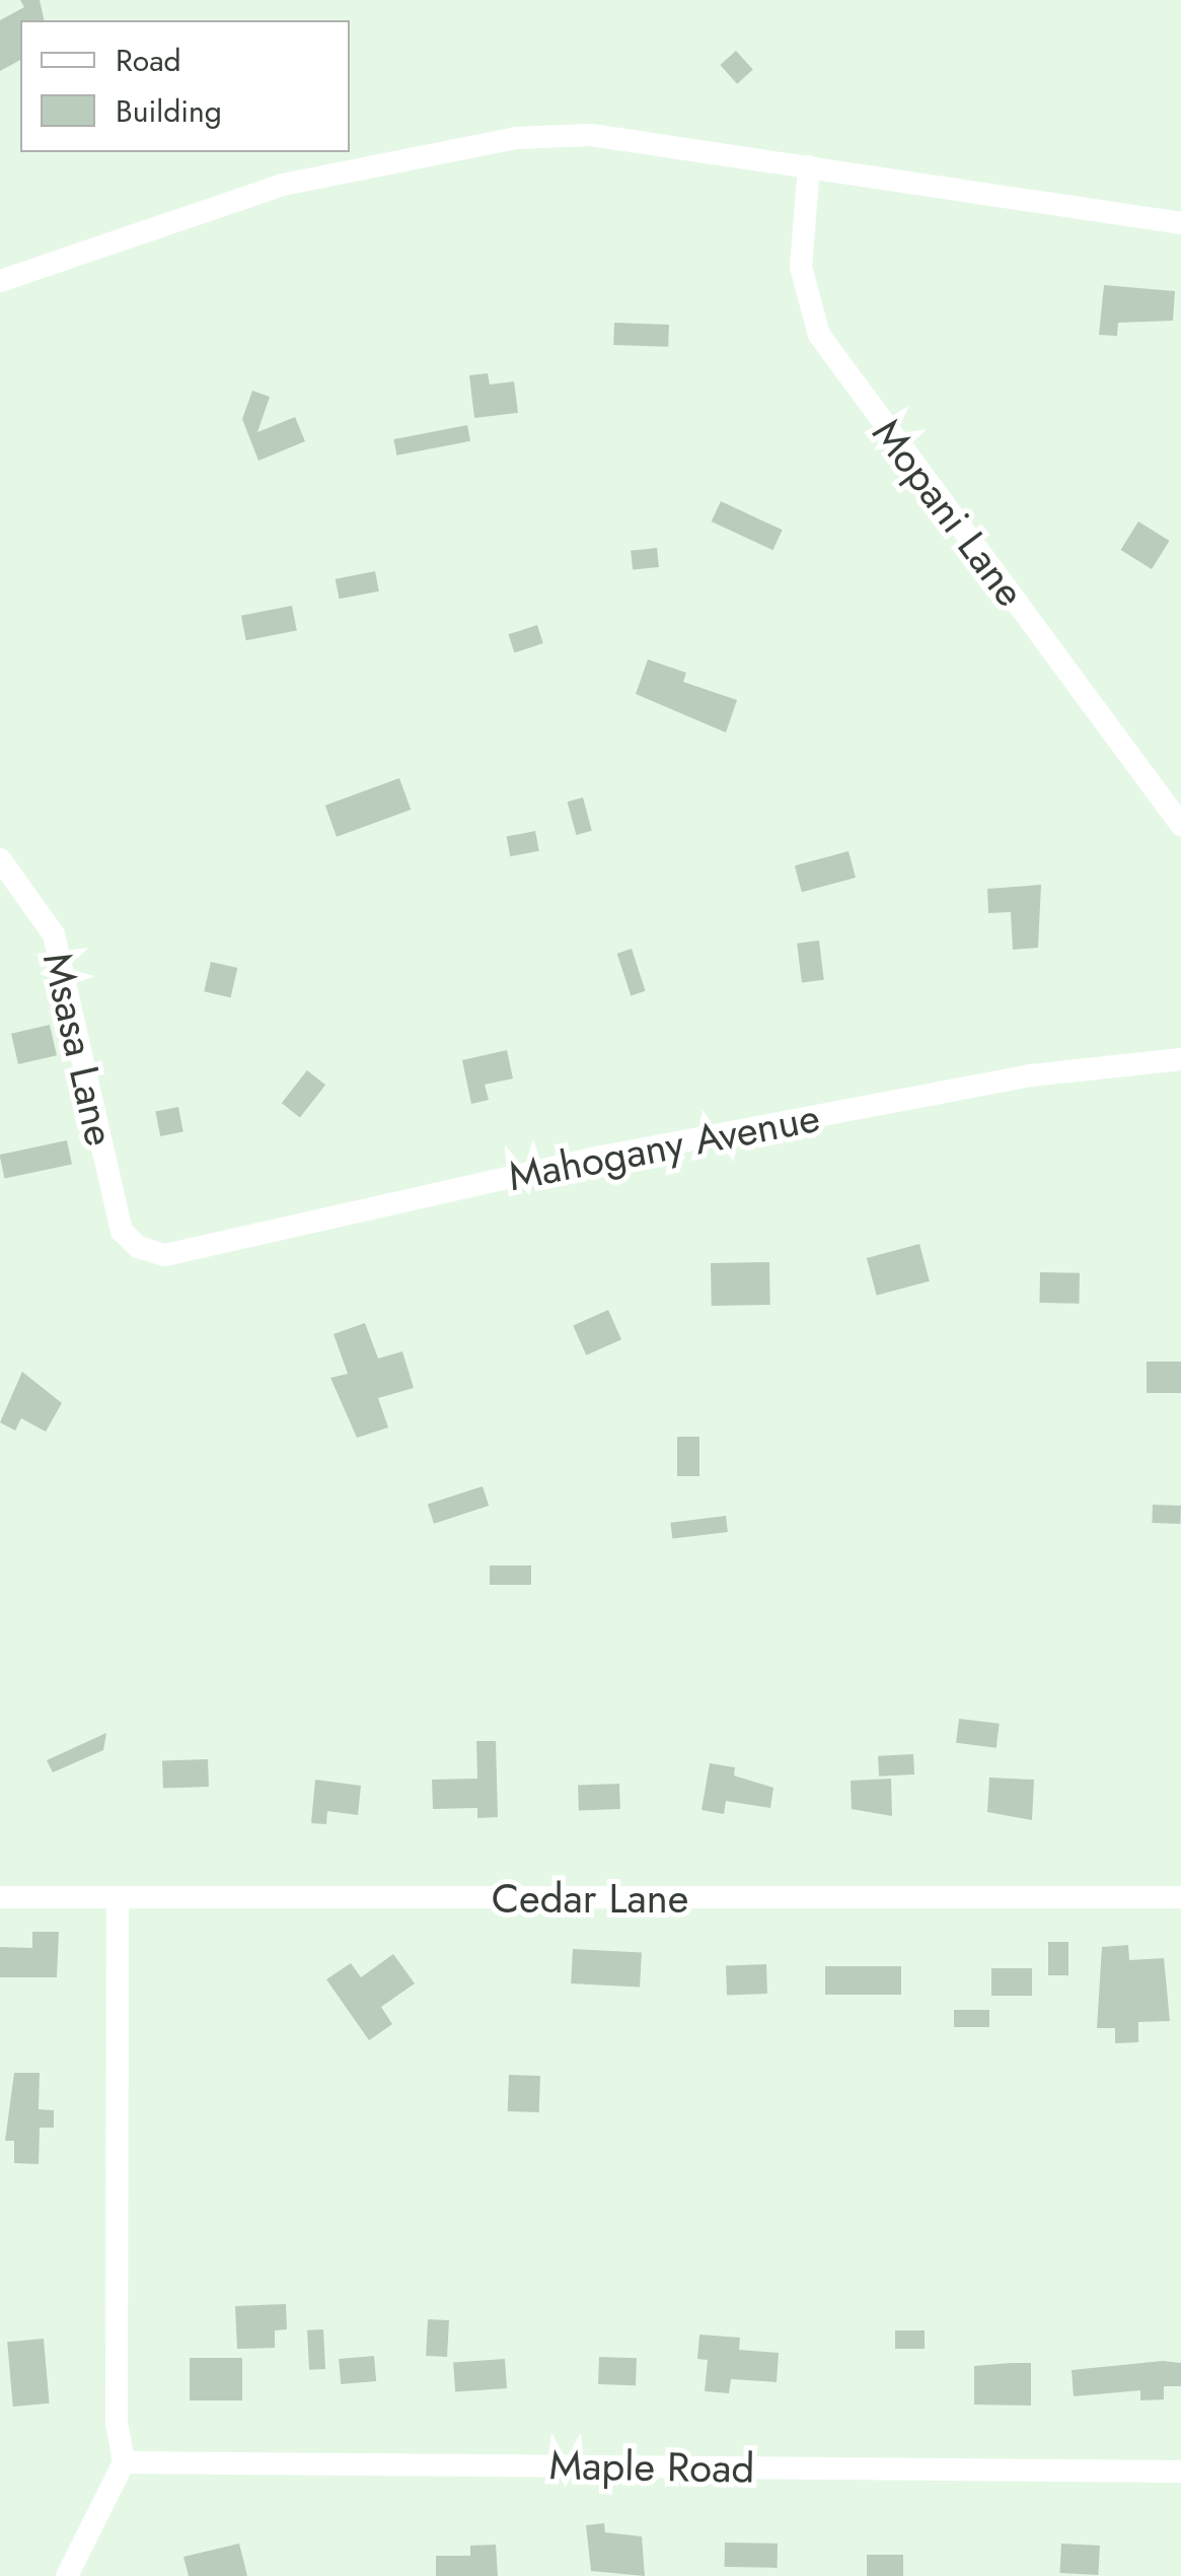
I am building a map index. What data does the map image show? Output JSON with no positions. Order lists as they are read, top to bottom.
{
  "streets": {
    "street": [
      "Mopani Lane",
      "Msasa Lane",
      "Mahogany Avenue",
      "Cedar Lane",
      "Maple Road"
    ]
  },
  "crossings": [
    ["Msasa Lane", "Mahogany Avenue"]
  ],
  "legend": ["Road", "Building"]
}
